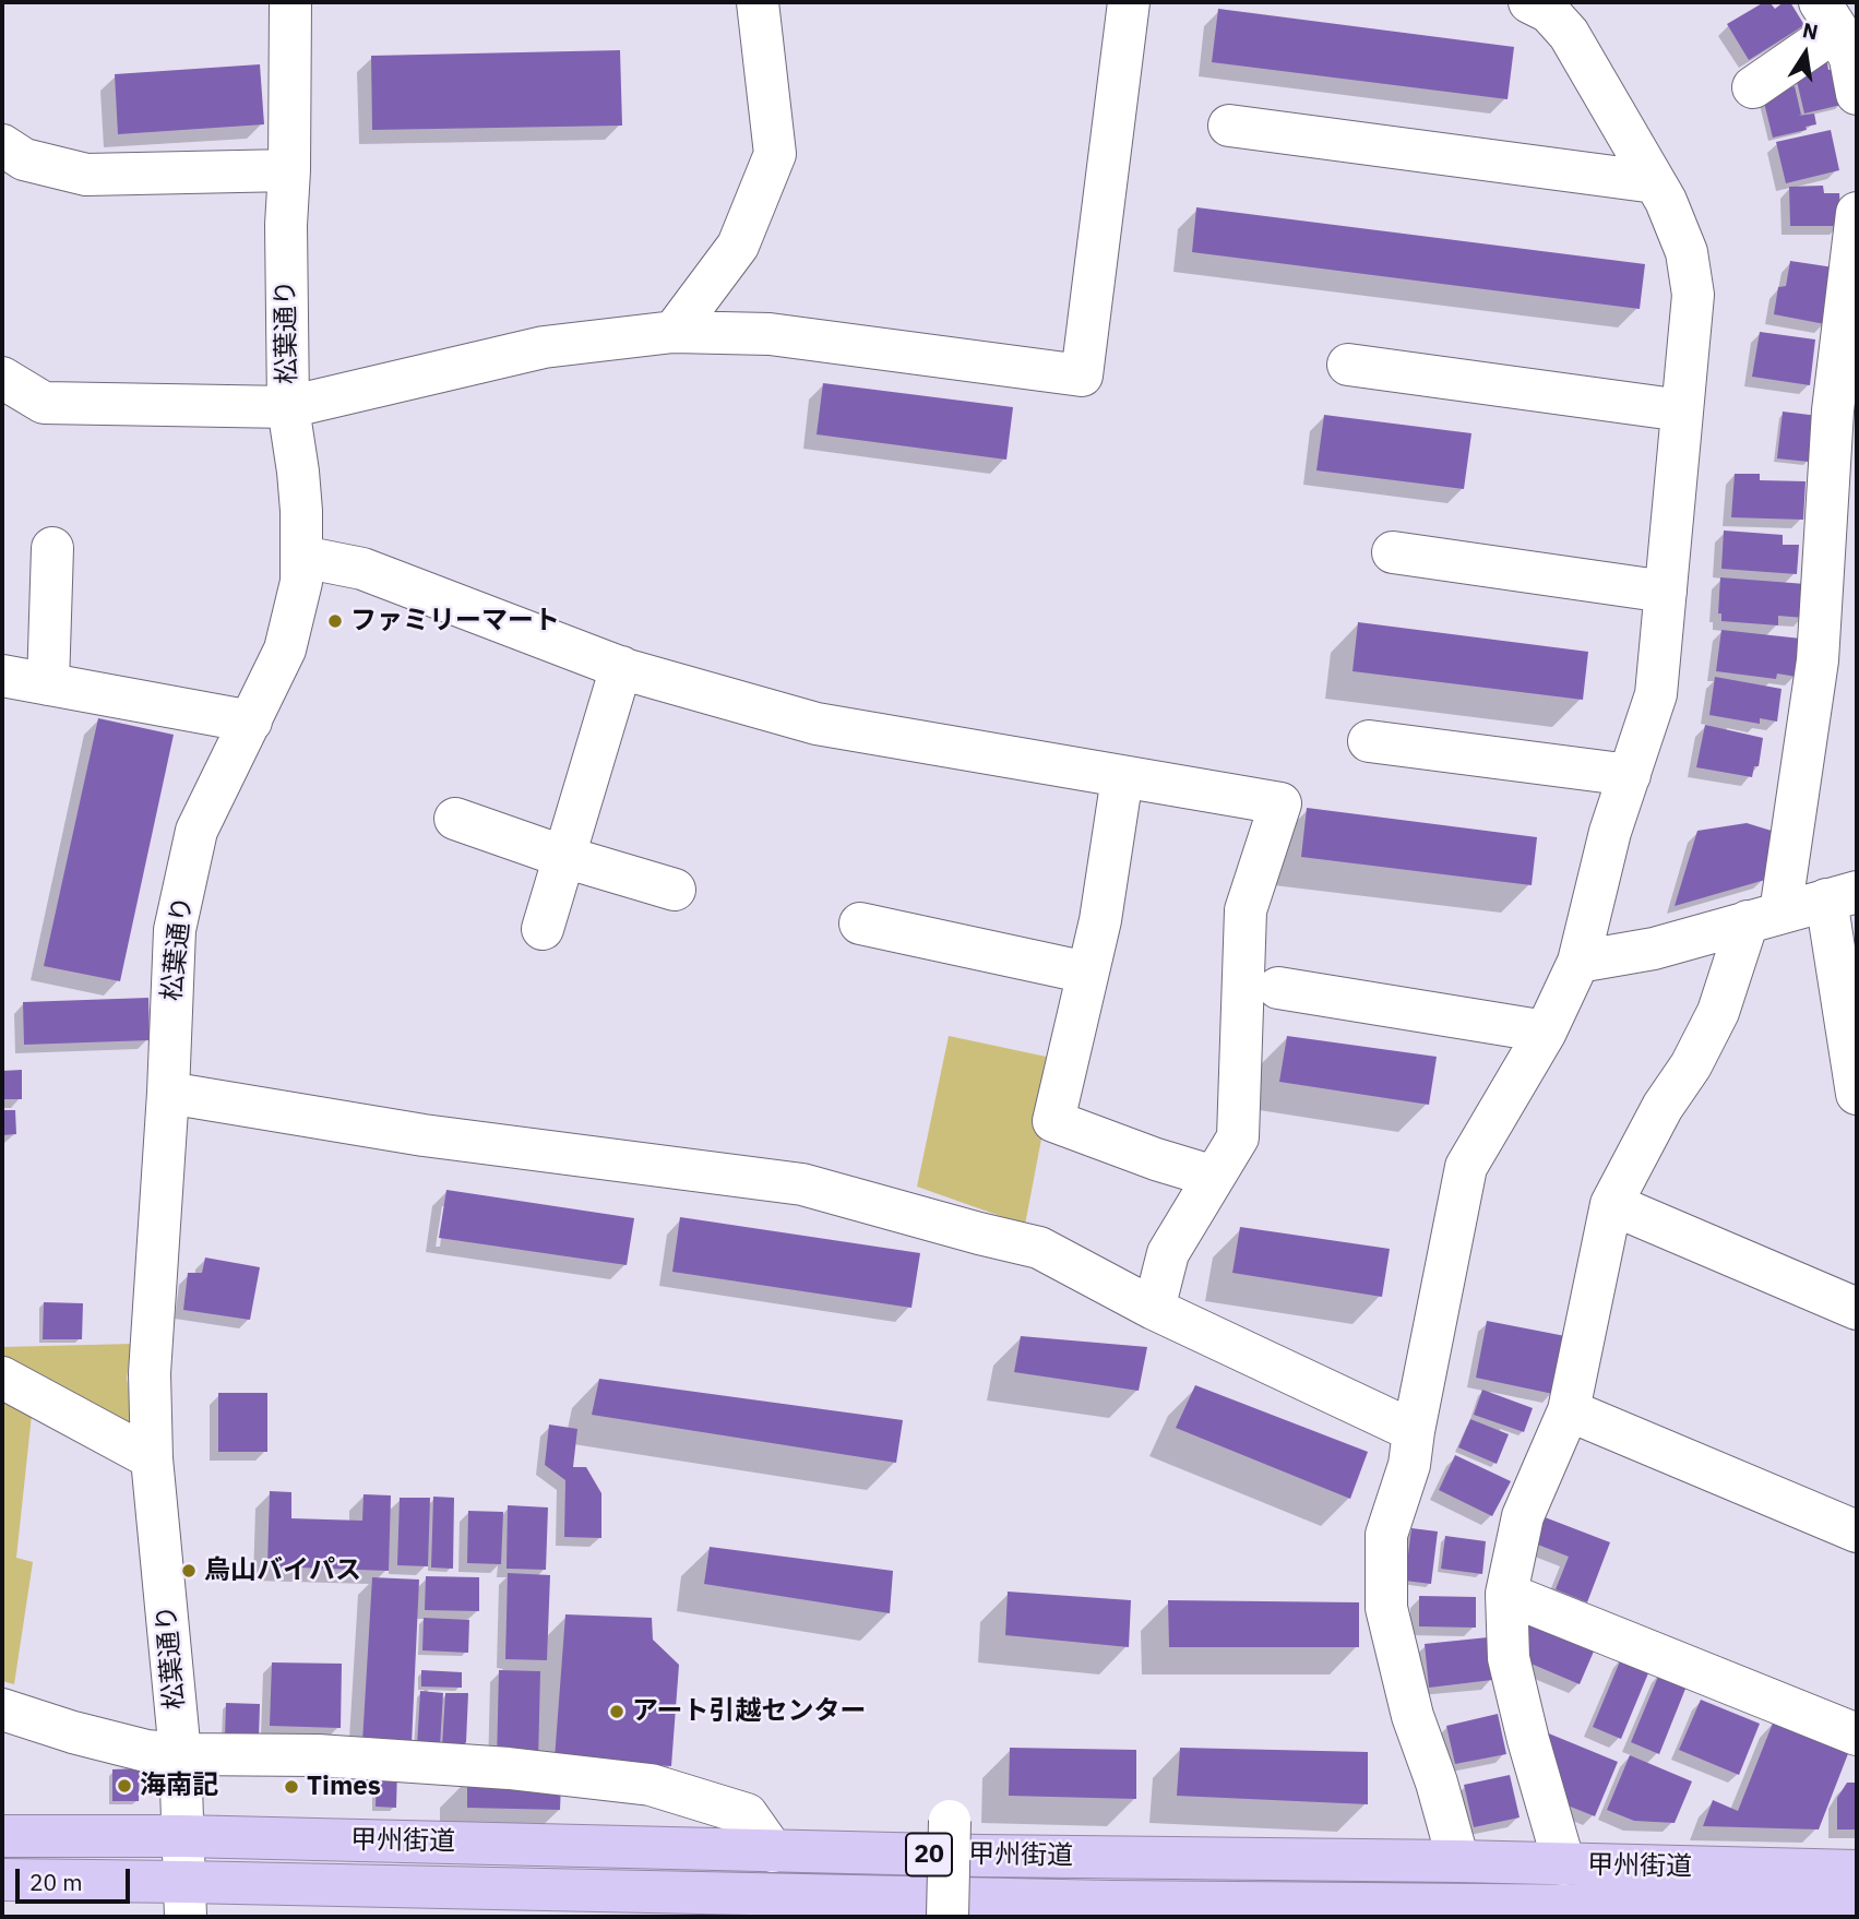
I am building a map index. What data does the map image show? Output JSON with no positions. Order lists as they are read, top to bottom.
{
  "streets": {
    "highway": ["甲州街道", "20"],
    "street": ["松葉通り"]
  },
  "crossings": [
    ["松葉通り", "甲州街道"]
  ],
  "places": [
    "ファミリーマート",
    "烏山バイパス",
    "アート引越センター",
    "海南記",
    "Times"
  ],
  "scale_bar": "20 m",
  "north": "top"
}
